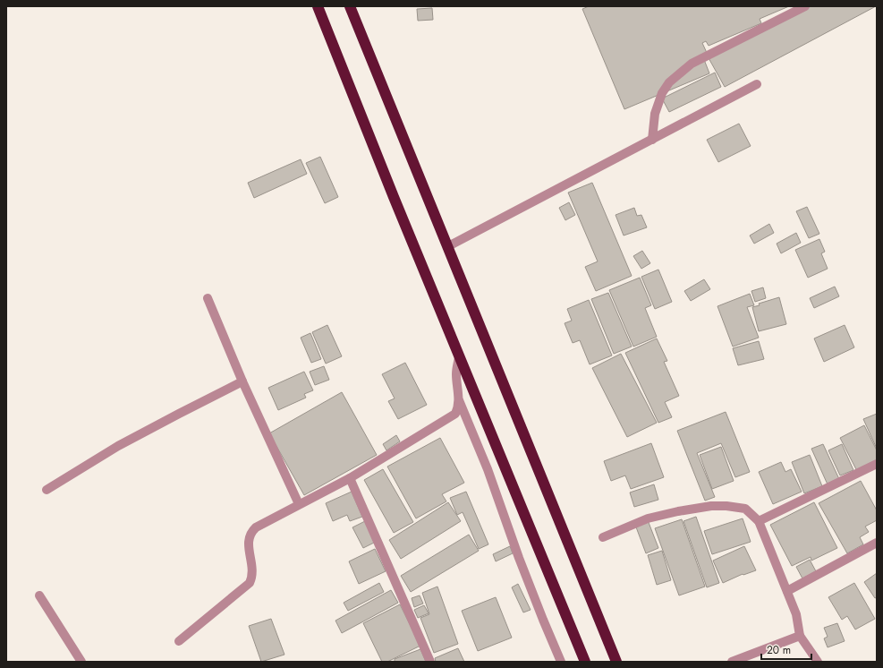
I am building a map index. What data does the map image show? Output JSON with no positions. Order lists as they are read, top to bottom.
{
  "scale_bar": "20 m"
}
